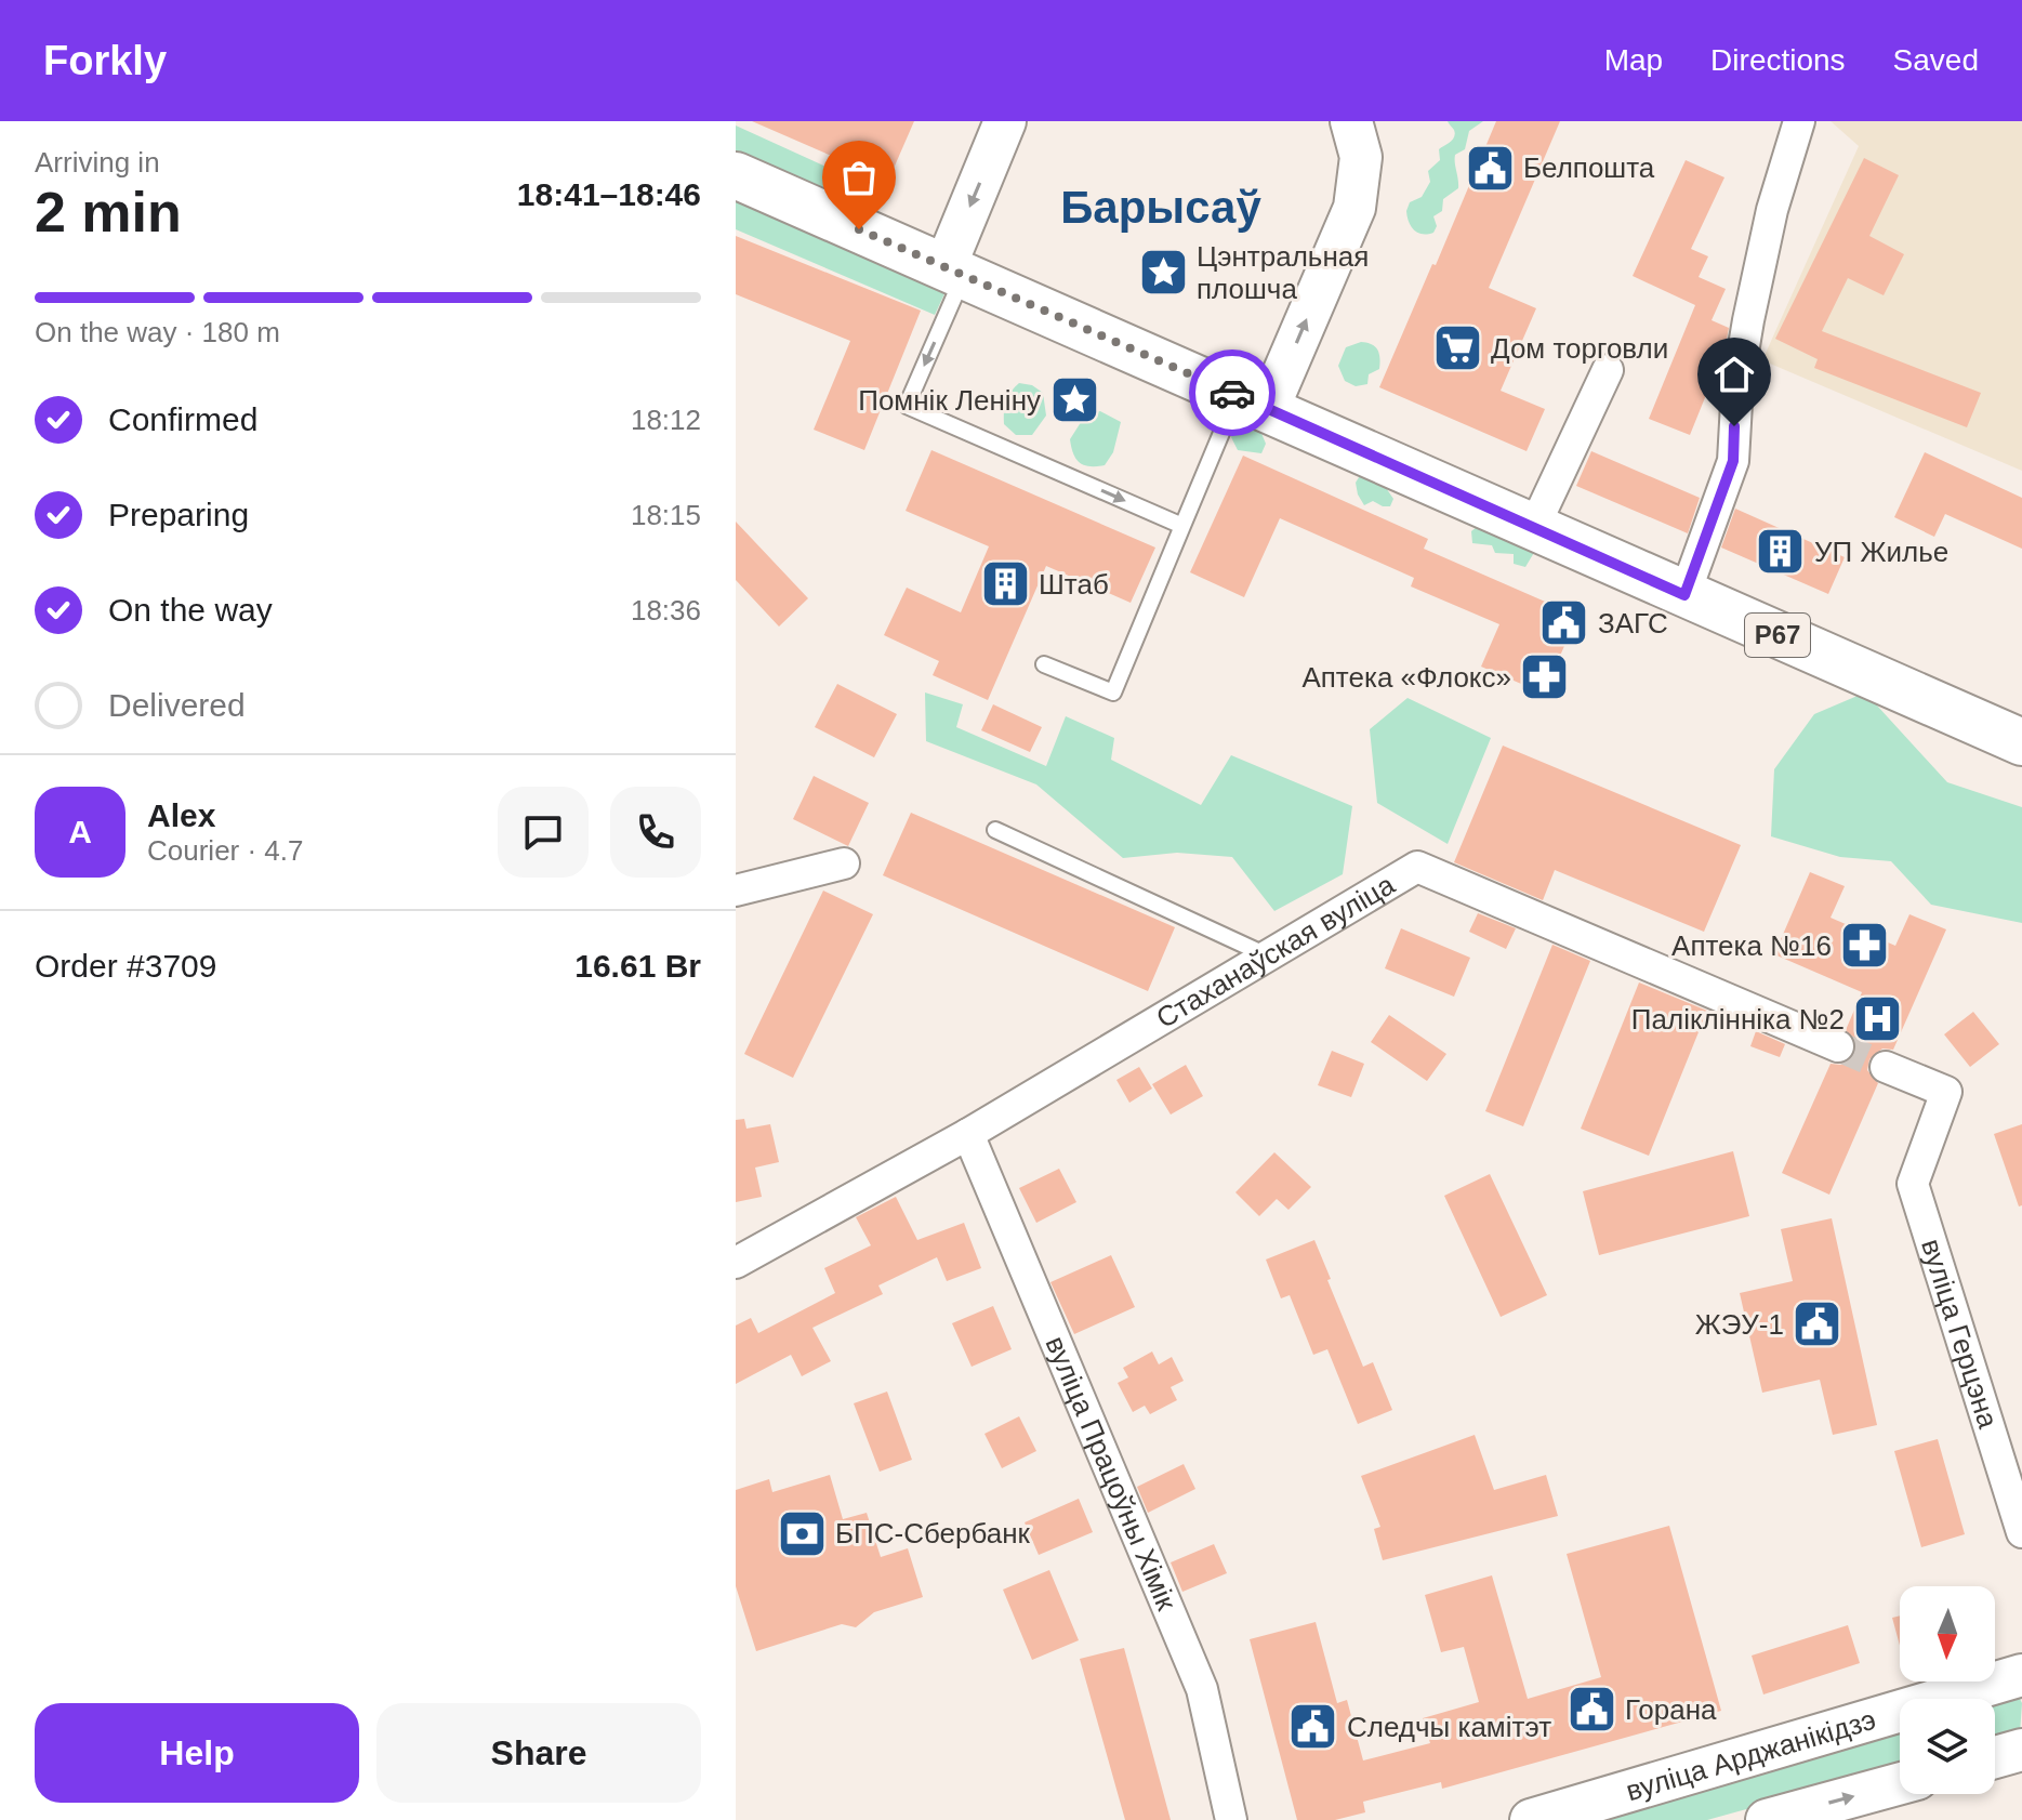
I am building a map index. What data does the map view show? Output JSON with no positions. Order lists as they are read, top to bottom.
{
  "streets": {
    "main road": ["Р67", "вуліца Арджанікідзэ"],
    "street": ["Стаханаўская вуліца", "вуліца Герцэна", "вуліца Працоўны Хімік"]
  },
  "crossings": [
    ["Стаханаўская вуліца", "вуліца Працоўны Хімік"]
  ],
  "districts": ["Барысаў"],
  "places": {
    "public building": [
      "Белпошта",
      "ЗАГС",
      "ЖЭУ-1",
      "Горана",
      "Следчы камітэт"
    ],
    "place": ["Цэнтральная плошча", "Помнік Леніну"],
    "supermarket": ["Дом торговли"],
    "building": ["УП Жилье", "Штаб"],
    "pharmacy": ["Аптека «Флокс»", "Аптека №16"],
    "hospital": ["Паліклінніка №2"],
    "bank": ["БПС-Сбербанк"]
  },
  "north": "bottom",
  "page": {
    "header": "Forkly",
    "nav": ["Map", "Directions", "Saved"],
    "heading": ["2 min", "Arriving in", "18:41–18:46"],
    "panel": [
      "Alex",
      "Courier · 4.7",
      "Order #3709",
      "16.61 Br"
    ],
    "bar": "On the way · 180 m",
    "list": [
      ["Confirmed", "18:12"],
      ["Preparing", "18:15"],
      ["On the way", "18:36"],
      "Delivered"
    ],
    "round": "A",
    "buttons": ["Help", "Share"]
  }
}
